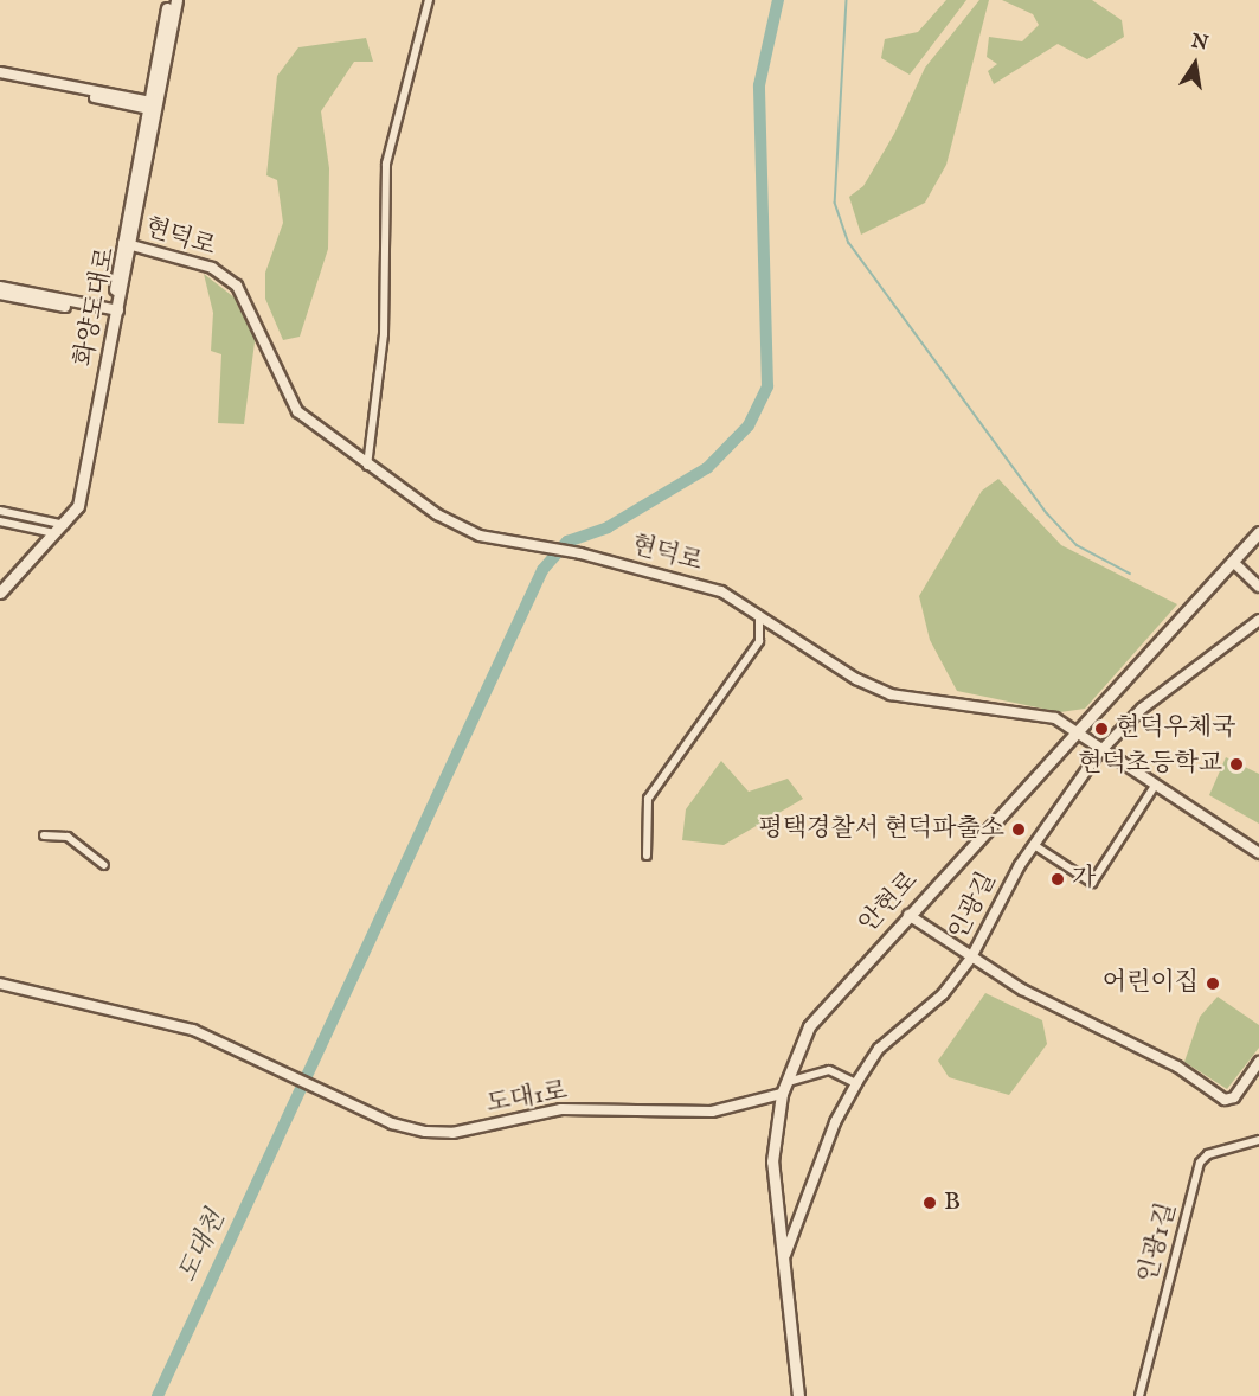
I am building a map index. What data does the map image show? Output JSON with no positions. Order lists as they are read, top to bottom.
{
  "streets": {
    "main road": ["화양도대로", "안현로"],
    "street": [
      "현덕로",
      "인광길",
      "도대1로",
      "인광1길"
    ]
  },
  "crossings": [
    ["현덕로", "화양도대로"],
    ["현덕로", "안현로"],
    ["현덕로", "인광길"],
    ["안현로", "인광길"],
    ["안현로", "도대1로"]
  ],
  "water": ["도대천"],
  "places": [
    "현덕우체국",
    "현덕초등학교",
    "평택경찰서 현덕파출소",
    "가",
    "어린이집",
    "B"
  ],
  "north": "top"
}
